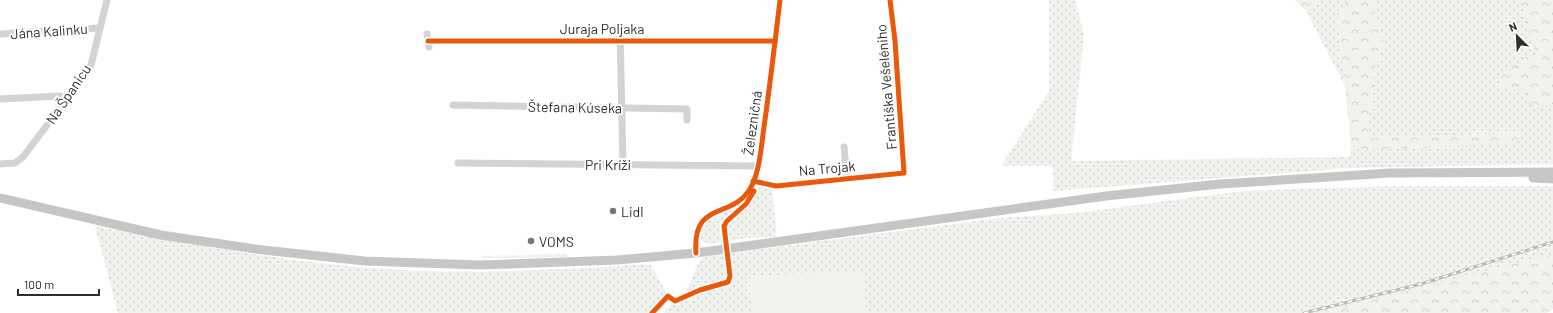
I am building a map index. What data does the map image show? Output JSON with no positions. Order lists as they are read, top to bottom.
{
  "streets": {
    "street": [
      "Juraja Poljaka",
      "Jána Kalinku",
      "Františka Vešeléniho",
      "Na Španicu",
      "Štefana Kúseka",
      "Železničná",
      "Pri Kríži",
      "Na Trojak"
    ]
  },
  "crossings": [
    ["Juraja Poljaka", "Železničná"],
    ["Jána Kalinku", "Na Španicu"],
    ["Františka Vešeléniho", "Na Trojak"],
    ["Železničná", "Pri Kríži"],
    ["Železničná", "Na Trojak"]
  ],
  "places": ["Lidl", "VOMS"],
  "scale_bar": "100 m",
  "north": "top left"
}
